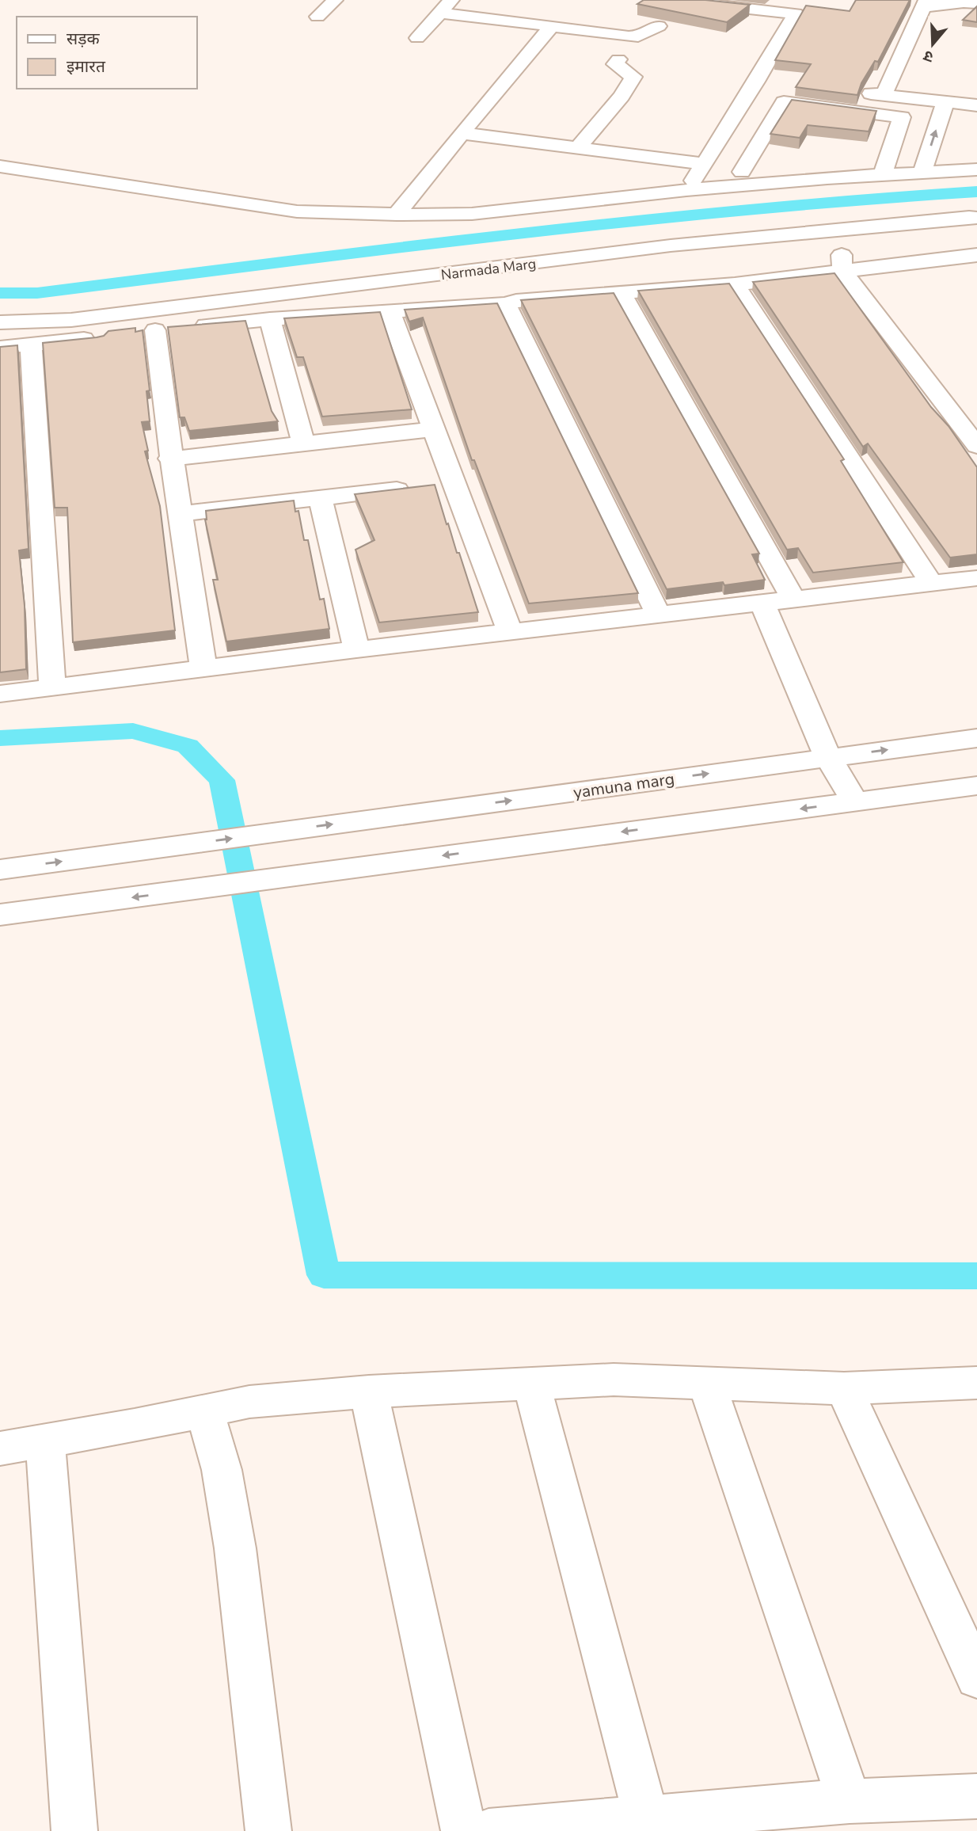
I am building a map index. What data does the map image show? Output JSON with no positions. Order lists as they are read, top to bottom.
{
  "streets": {
    "street": ["Narmada Marg", "yamuna marg"]
  },
  "legend": ["सड़क", "इमारत"],
  "north": "bottom"
}
